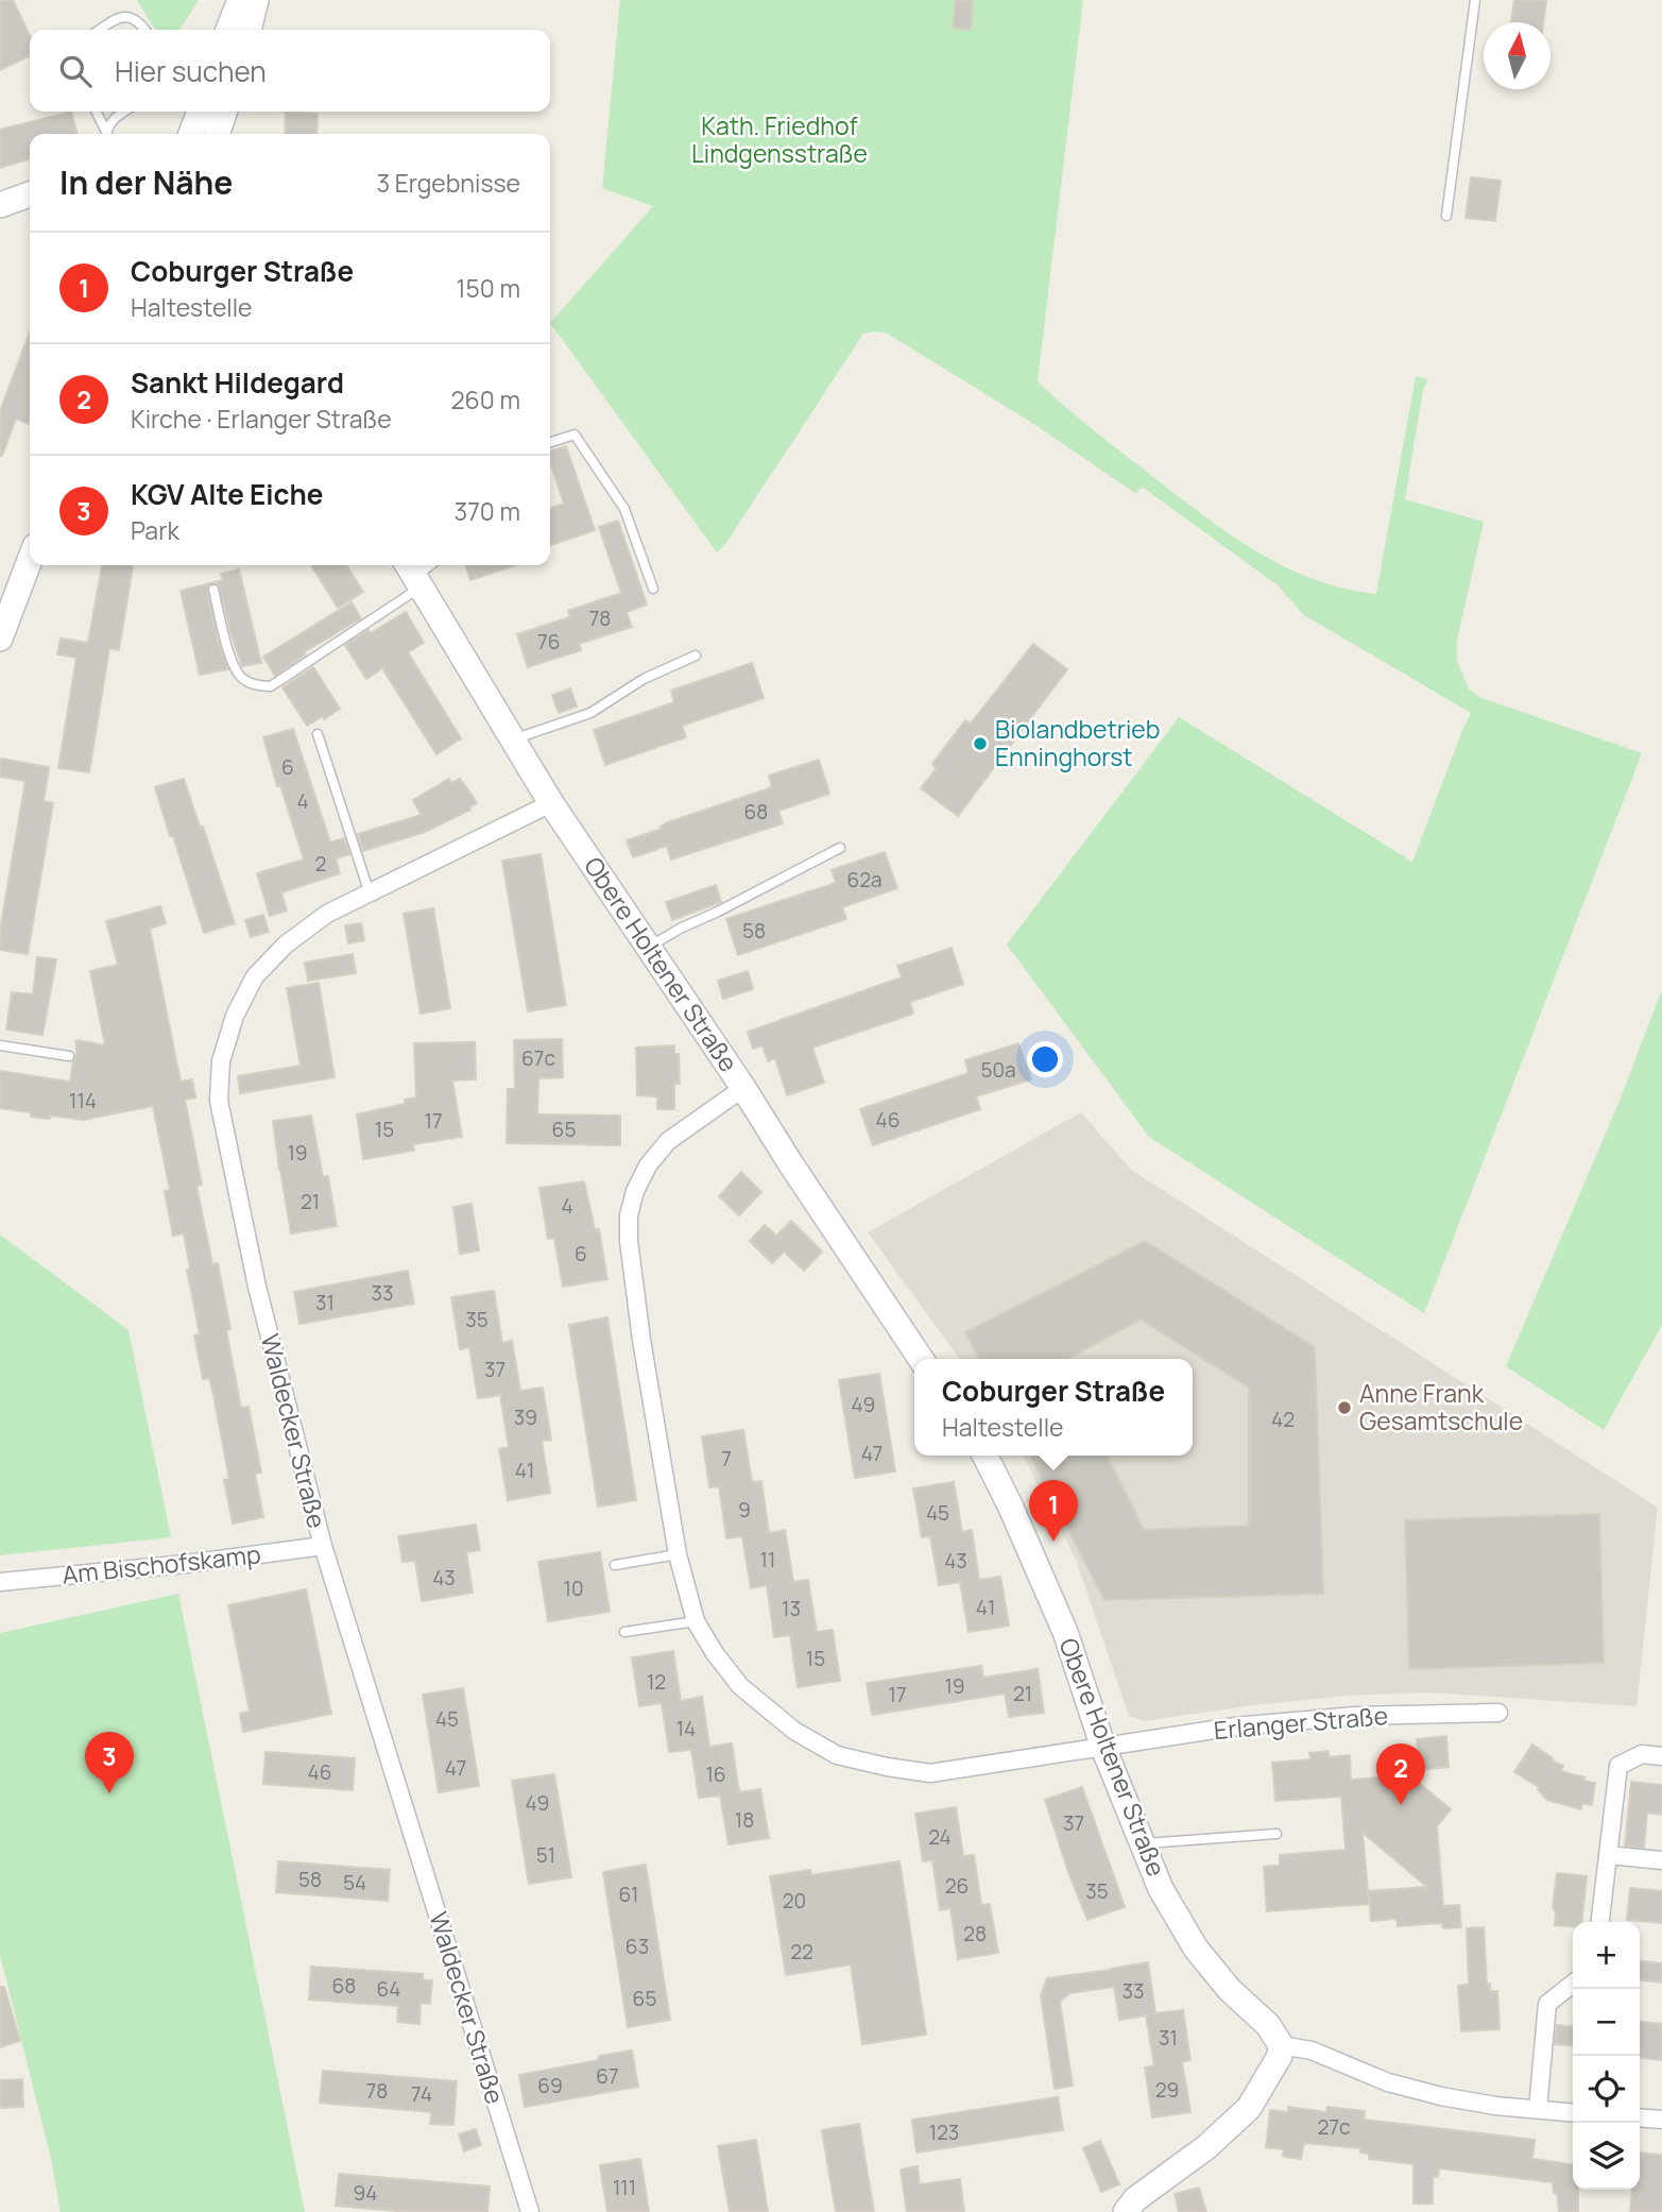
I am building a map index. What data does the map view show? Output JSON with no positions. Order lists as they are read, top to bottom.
{
  "streets": {
    "street": [
      "Obere Holtener Straße",
      "Waldecker Straße",
      "Am Bischofskamp",
      "Erlanger Straße"
    ]
  },
  "crossings": [
    ["Obere Holtener Straße", "Waldecker Straße"],
    ["Obere Holtener Straße", "Erlanger Straße"],
    ["Waldecker Straße", "Am Bischofskamp"]
  ],
  "parks": ["Kath. Friedhof Lindgensstraße"],
  "places": ["Biolandbetrieb Enninghorst", "Anne Frank Gesamtschule"],
  "house_numbers": [
    "78",
    "76",
    "6",
    "4",
    "68",
    "2",
    "62a",
    "58",
    "67c",
    "50a",
    "114",
    "46",
    "17",
    "15",
    "65",
    "19",
    "21",
    "4",
    "6",
    "33",
    "31",
    "35",
    "37",
    "49",
    "39",
    "42",
    "47",
    "7",
    "41",
    "9",
    "45",
    "11",
    "43",
    "43",
    "10",
    "41",
    "13",
    "15",
    "12",
    "19",
    "21",
    "17",
    "45",
    "14",
    "47",
    "46",
    "16",
    "49",
    "18",
    "37",
    "24",
    "51",
    "58",
    "54",
    "26",
    "35",
    "61",
    "20",
    "28",
    "63",
    "22",
    "68",
    "64",
    "33",
    "65",
    "31",
    "67",
    "69",
    "29",
    "78",
    "74",
    "27c",
    "123",
    "111",
    "94"
  ],
  "north": "top",
  "page": {
    "search": "Hier suchen",
    "heading": ["In der Nähe", "3 Ergebnisse"],
    "list": [
      {
        "mark": "1",
        "name": "Coburger Straße",
        "note": "Haltestelle",
        "value": "150 m"
      },
      {
        "mark": "2",
        "name": "Sankt Hildegard",
        "note": "Kirche · Erlanger Straße",
        "value": "260 m"
      },
      {
        "mark": "3",
        "name": "KGV Alte Eiche",
        "note": "Park",
        "value": "370 m"
      }
    ],
    "popup": ["Coburger Straße", "Haltestelle"],
    "pins": ["1", "3", "2"],
    "map_buttons": ["+", "−"]
  }
}
